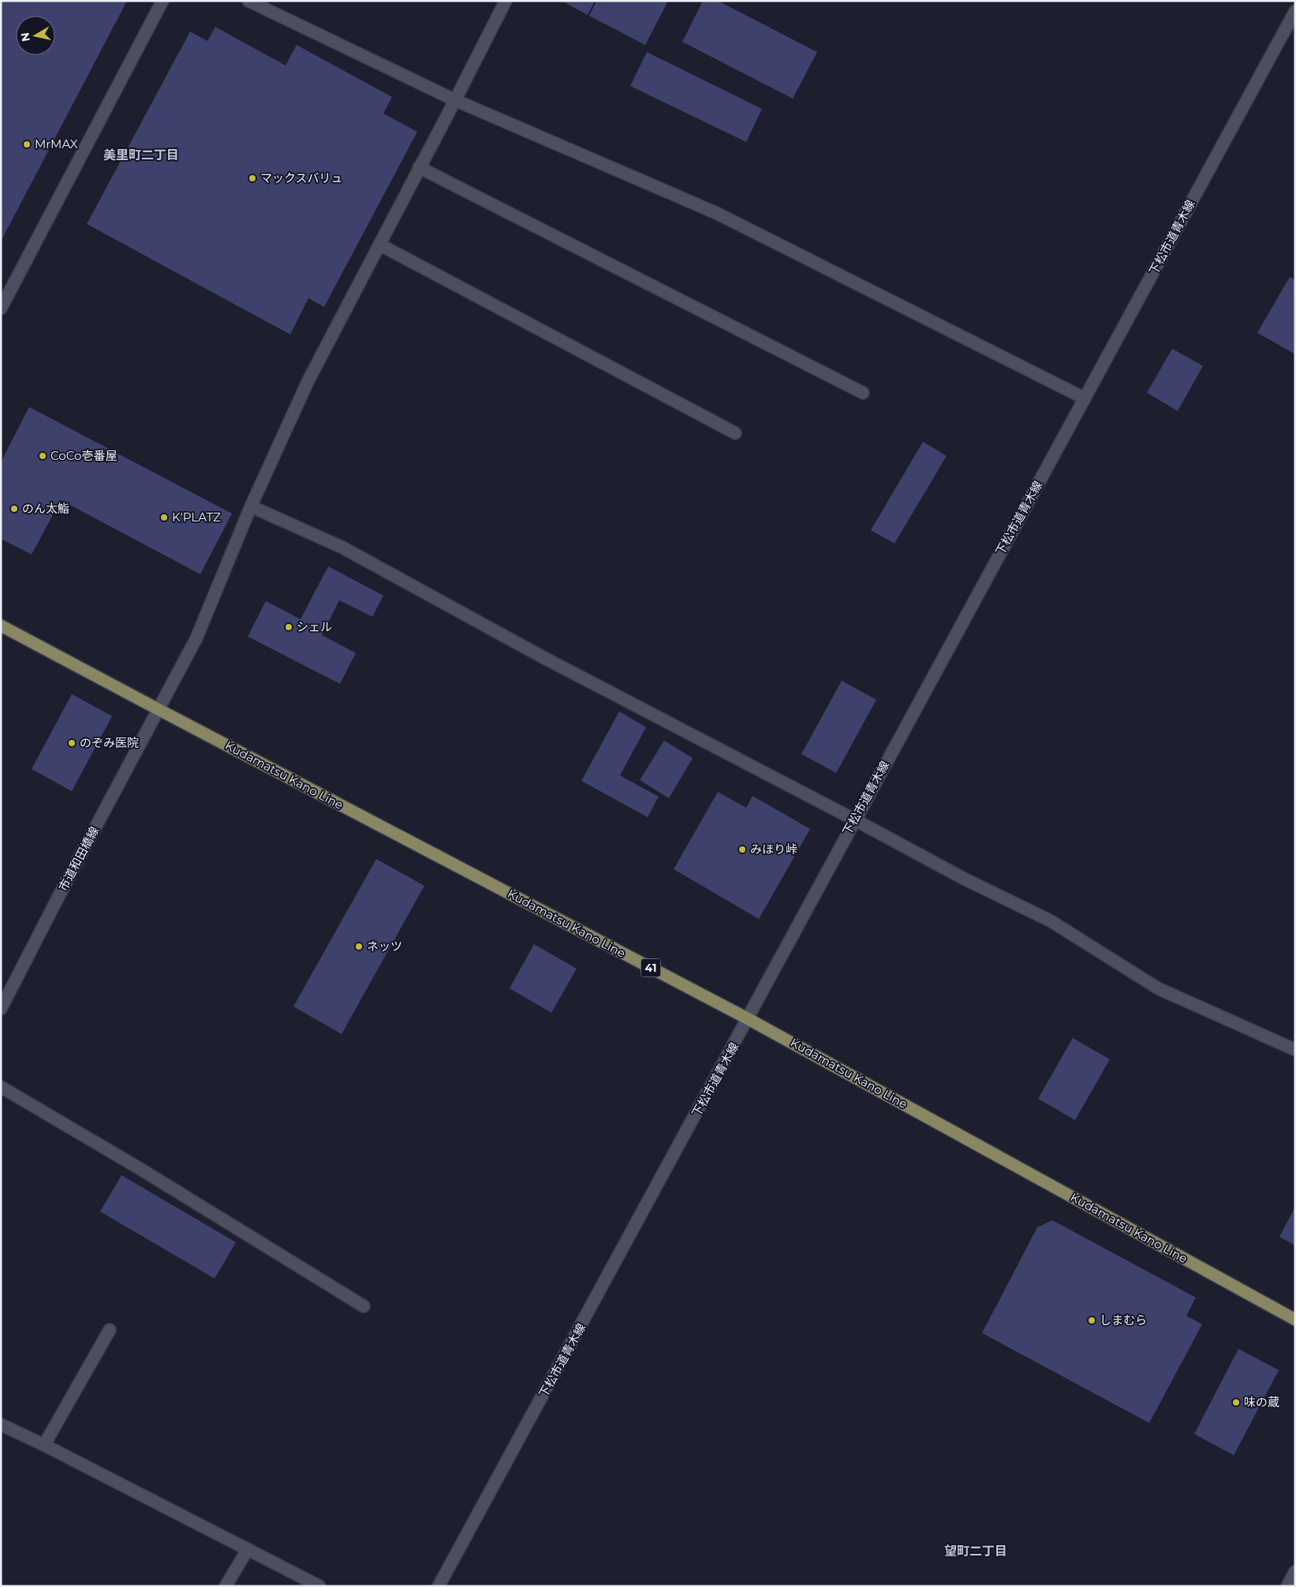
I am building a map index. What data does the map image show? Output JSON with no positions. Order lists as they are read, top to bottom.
{
  "streets": {
    "main road": ["Kudamatsu Kano Line", "41"],
    "street": ["下松市道青木線", "市道和田橋線"]
  },
  "crossings": [
    ["下松市道青木線", "Kudamatsu Kano Line"],
    ["Kudamatsu Kano Line", "市道和田橋線"]
  ],
  "districts": ["美里町二丁目", "望町二丁目"],
  "places": [
    "MrMAX",
    "マックスバリュ",
    "CoCo壱番屋",
    "のん太鮨",
    "K'PLATZ",
    "シェル",
    "のぞみ医院",
    "みほり峠",
    "ネッツ",
    "しまむら",
    "味の蔵"
  ],
  "north": "left"
}
